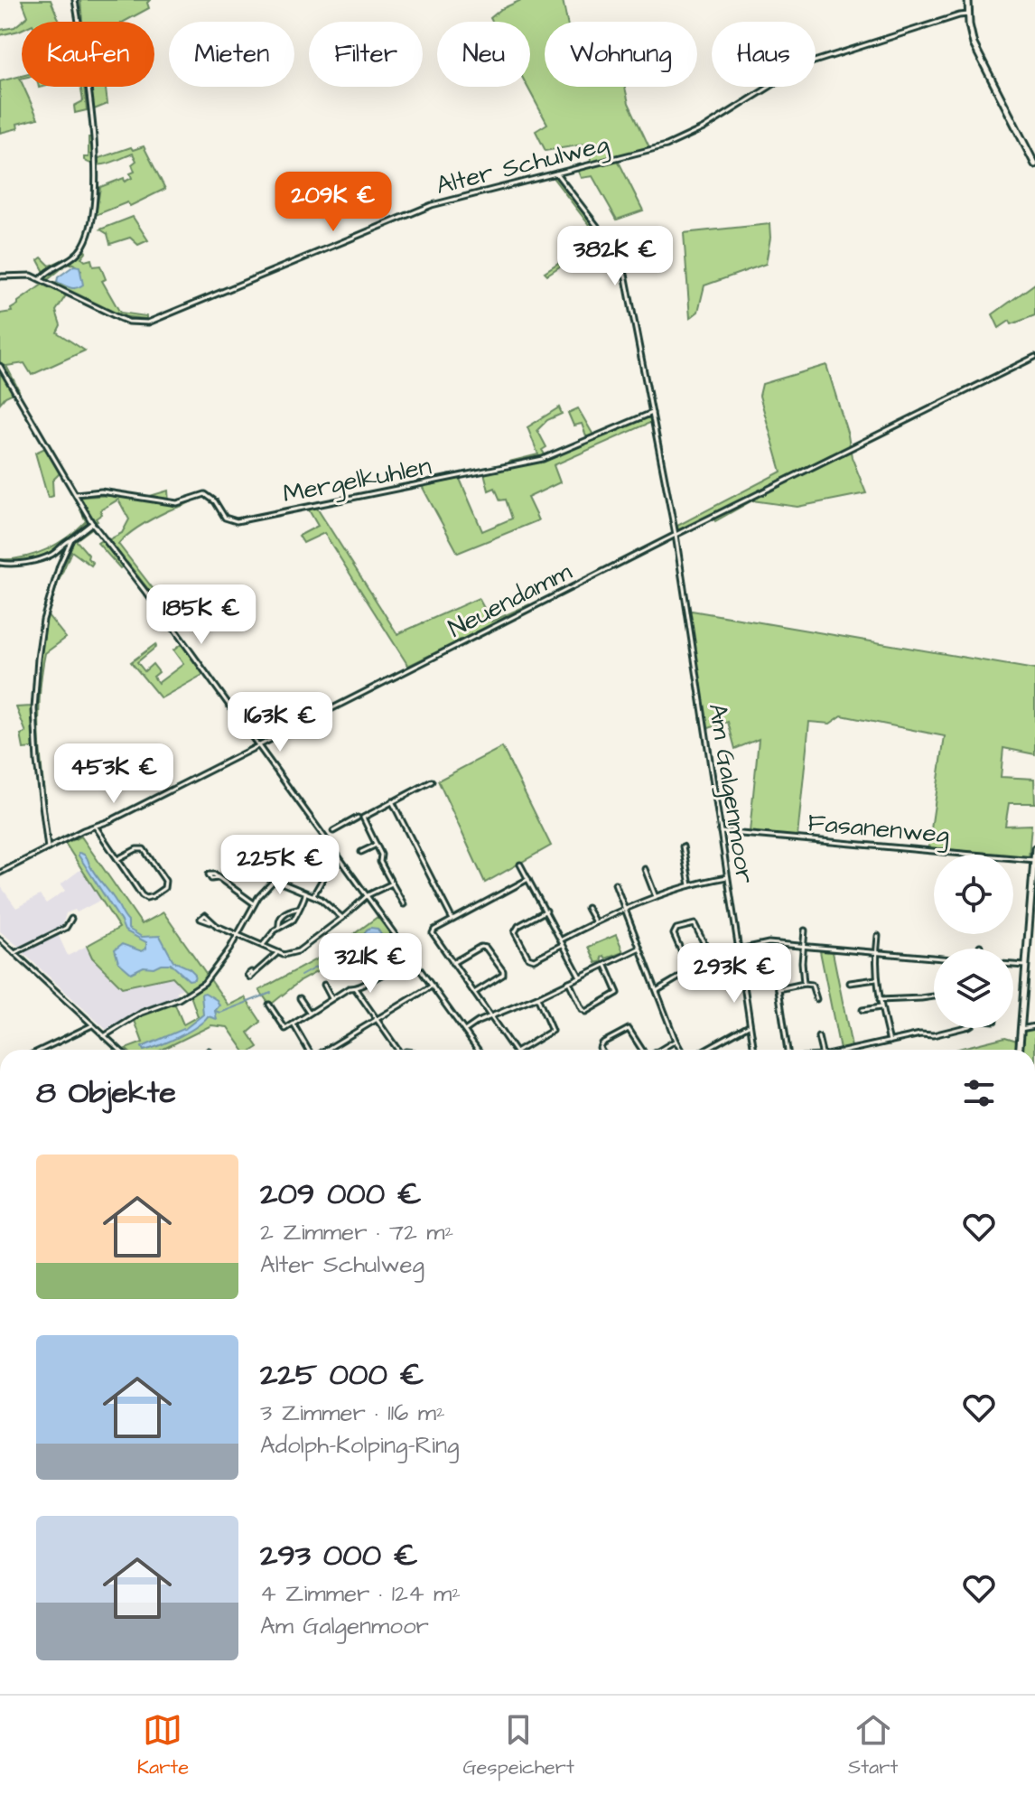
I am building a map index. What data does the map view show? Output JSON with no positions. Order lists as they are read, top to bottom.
{
  "streets": {
    "street": [
      "Alter Schulweg",
      "Mergelkuhlen",
      "Neuendamm",
      "Am Galgenmoor",
      "Fasanenweg"
    ]
  },
  "crossings": [
    ["Alter Schulweg", "Am Galgenmoor"],
    ["Mergelkuhlen", "Am Galgenmoor"],
    ["Neuendamm", "Am Galgenmoor"],
    ["Am Galgenmoor", "Fasanenweg"]
  ],
  "page": {
    "chip": [
      "Kaufen",
      "Mieten",
      "Filter",
      "Neu",
      "Wohnung",
      "Haus"
    ],
    "price": [
      "209K €",
      "382K €",
      "185K €",
      "163K €",
      "453K €",
      "225K €",
      "321K €",
      "293K €"
    ],
    "heading": "8 Objekte",
    "list": [
      {
        "name": "209 000 €",
        "note": "2 Zimmer · 72 m² · Alter Schulweg"
      },
      {
        "name": "225 000 €",
        "note": "3 Zimmer · 116 m² · Adolph-Kolping-Ring"
      },
      {
        "name": "293 000 €",
        "note": "4 Zimmer · 124 m² · Am Galgenmoor"
      }
    ],
    "tabs": ["Karte", "Gespeichert", "Start"]
  }
}
